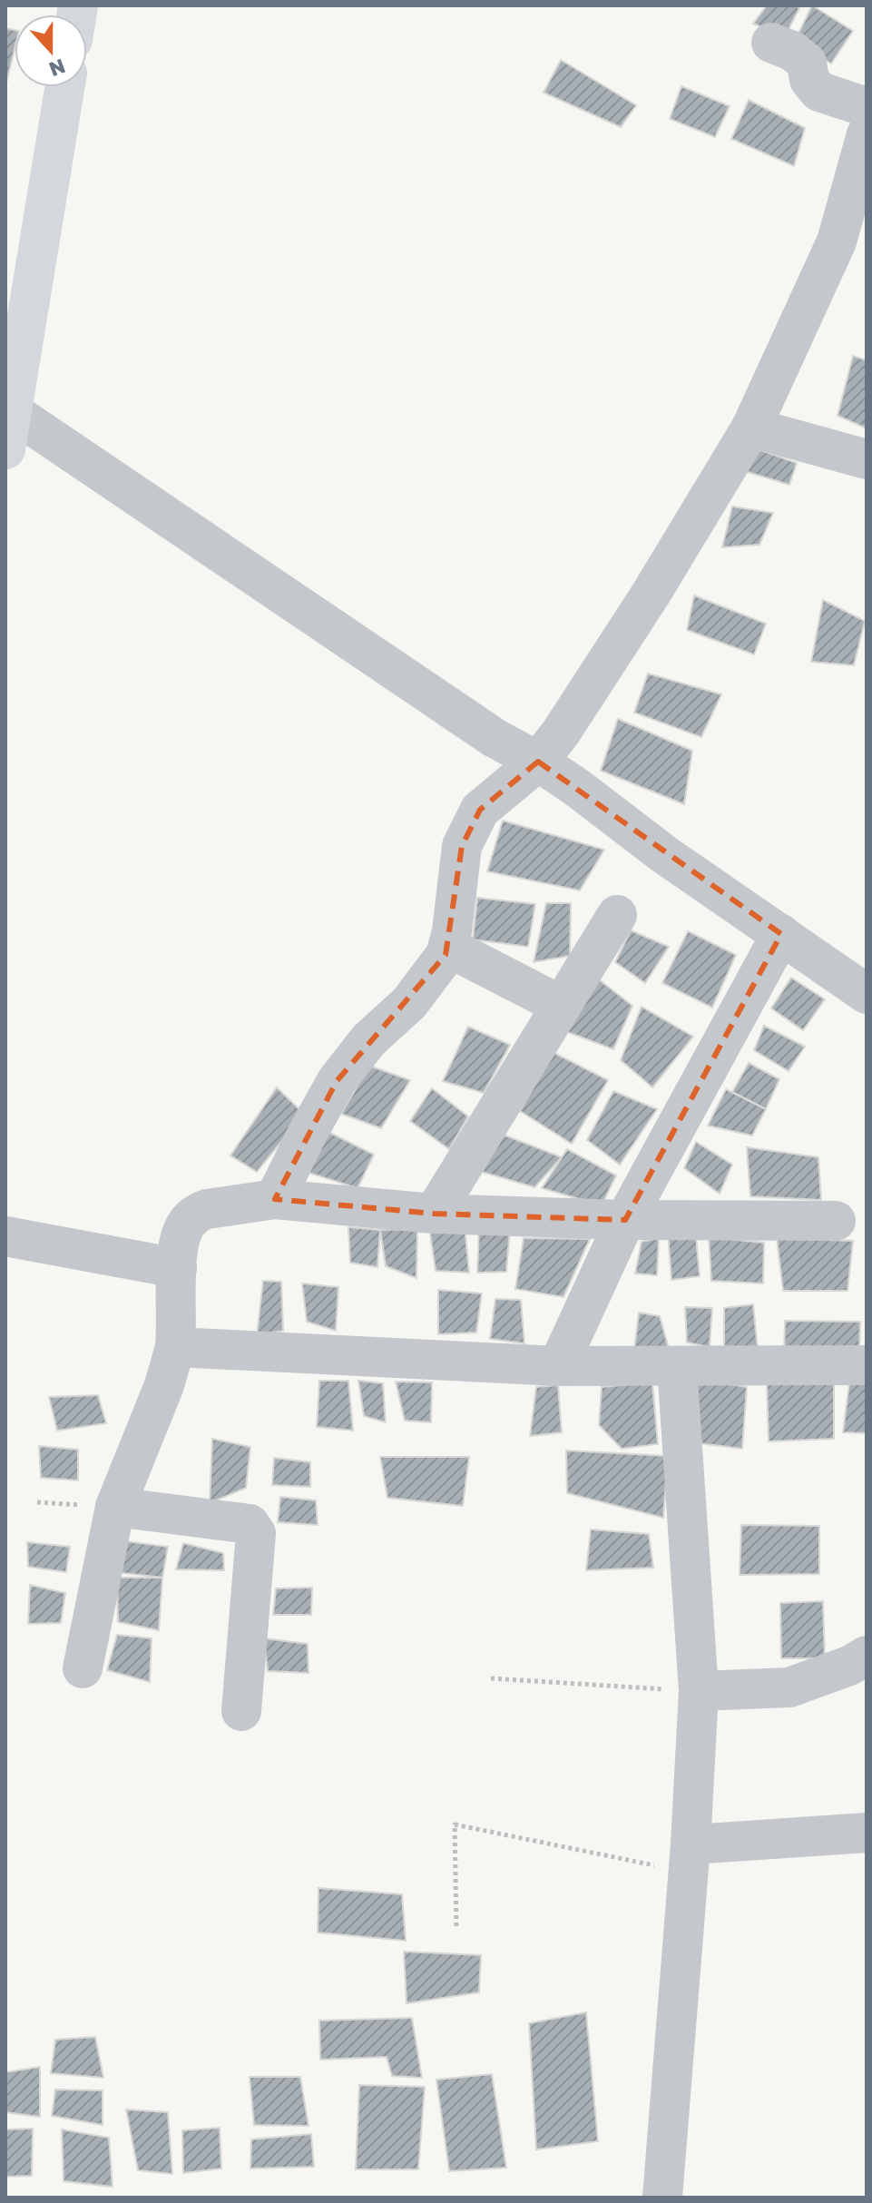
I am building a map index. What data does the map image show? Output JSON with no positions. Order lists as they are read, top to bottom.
{
  "north": "bottom"
}
